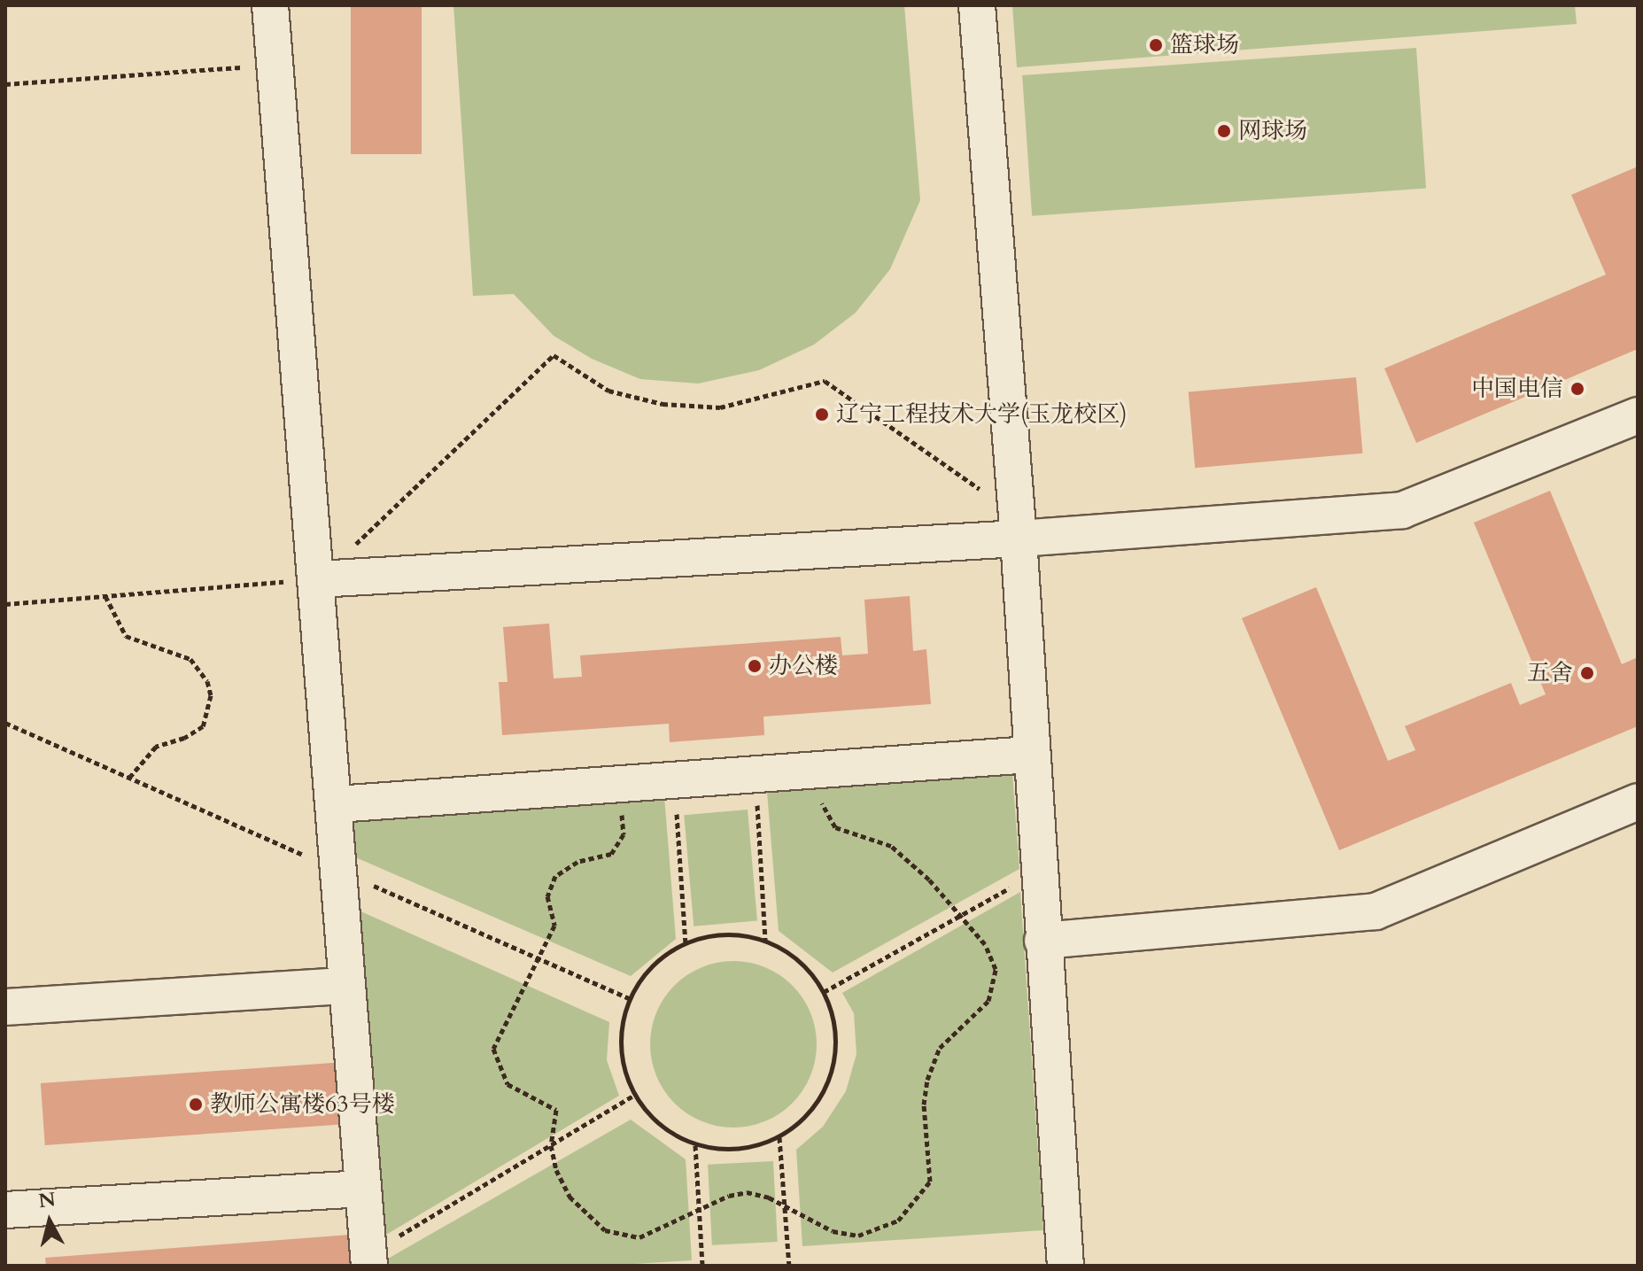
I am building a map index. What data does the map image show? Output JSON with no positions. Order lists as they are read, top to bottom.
{
  "places": [
    "篮球场",
    "网球场",
    "中国电信",
    "辽宁工程技术大学(玉龙校区)",
    "办公楼",
    "五舍",
    "教师公寓楼63号楼"
  ],
  "north": "top"
}
